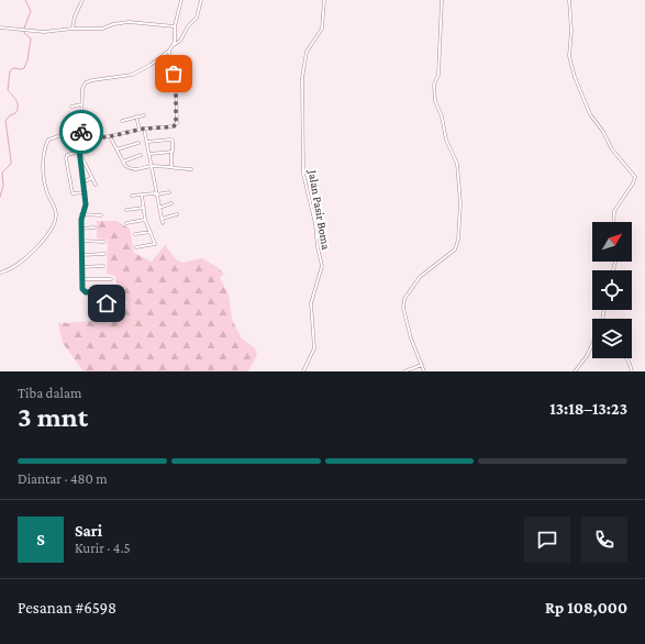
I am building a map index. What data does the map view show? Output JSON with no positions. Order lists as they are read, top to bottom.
{
  "streets": {
    "street": ["Jalan Pasir Boma"]
  },
  "north": "top right",
  "page": {
    "heading": ["3 mnt", "Tiba dalam", "13:18–13:23"],
    "panel": [
      "Sari",
      "Kurir · 4.5",
      "Pesanan #6598",
      "Rp 108,000"
    ],
    "bar": "Diantar · 480 m",
    "round": "S"
  }
}
